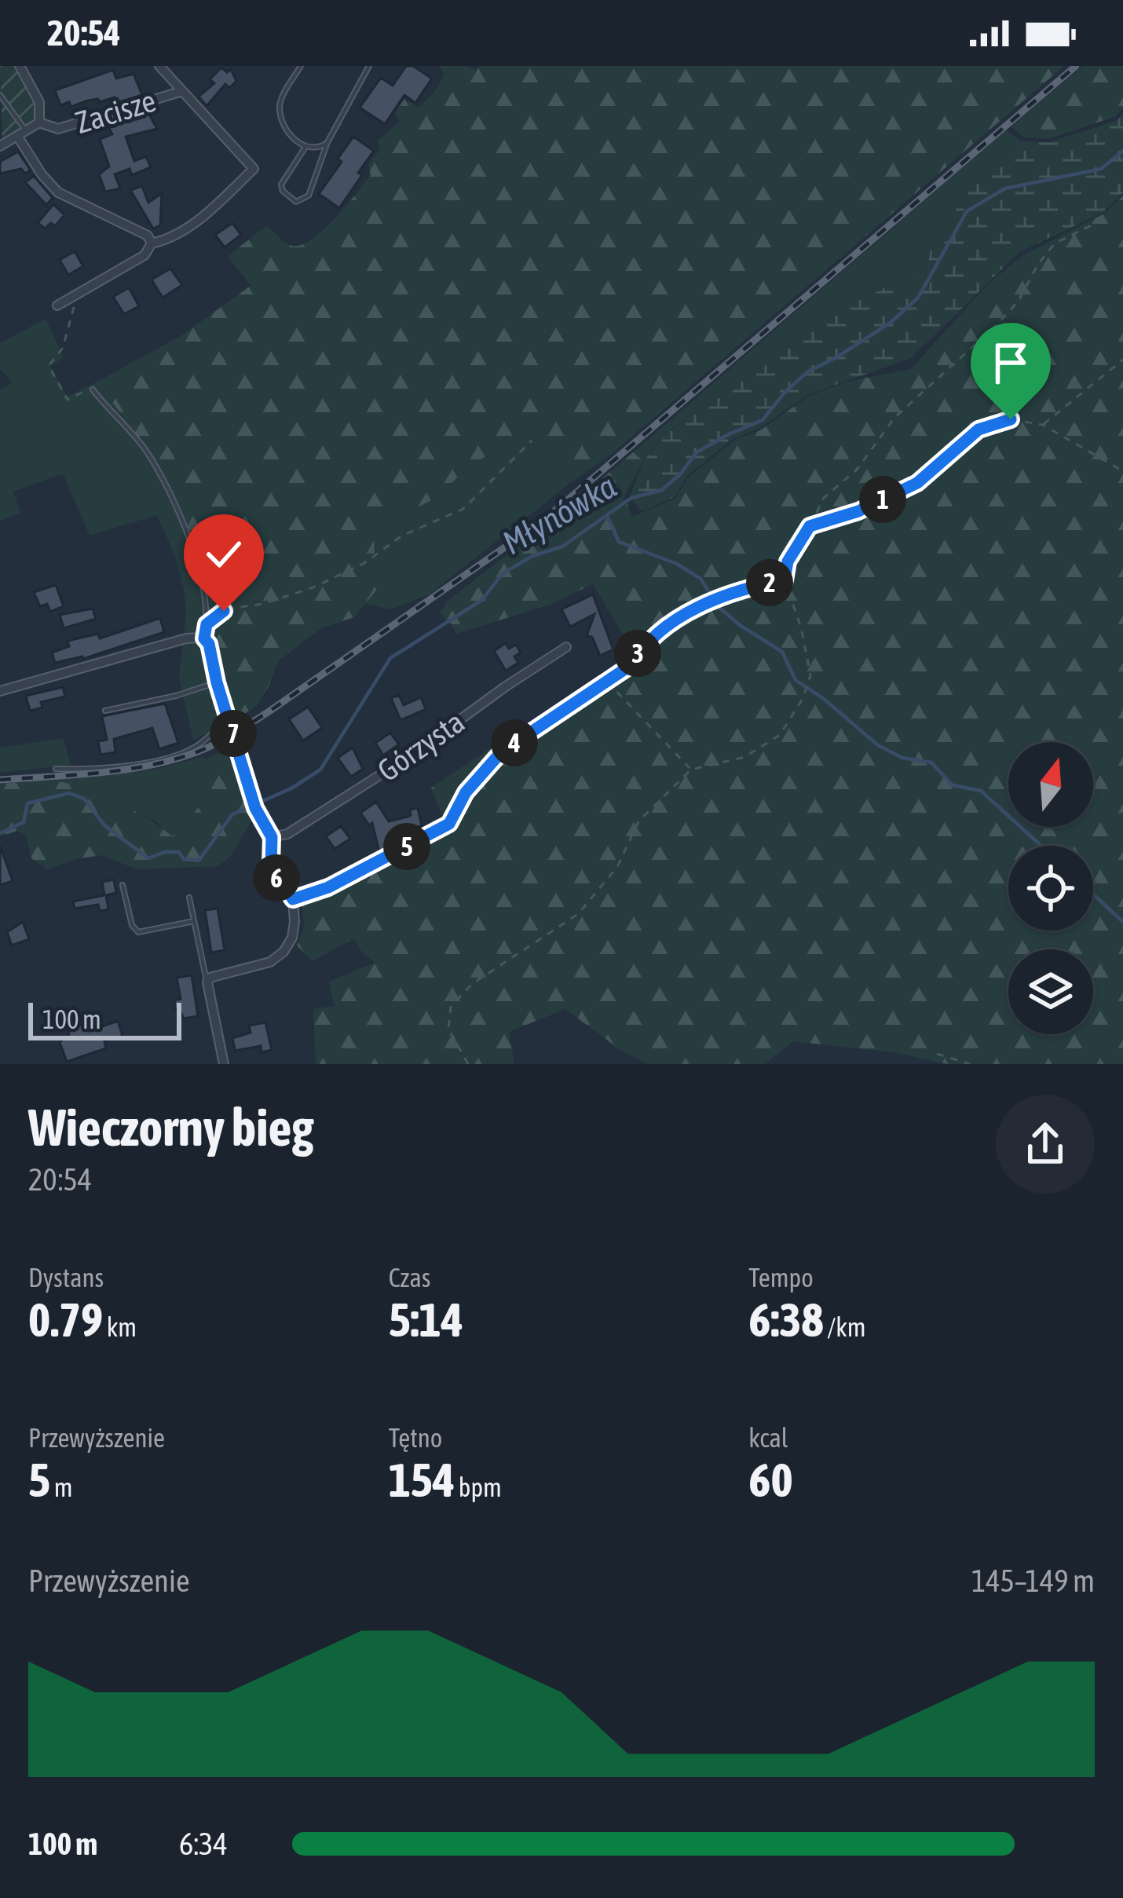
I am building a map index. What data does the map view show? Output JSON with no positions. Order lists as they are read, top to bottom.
{
  "streets": {
    "street": ["Zacisze", "Górzysta"]
  },
  "water": ["Młynówka"],
  "scale_bar": "100 m",
  "north": "top",
  "page": {
    "status": "20:54",
    "pins": [
      "1",
      "2",
      "3",
      "7",
      "4",
      "5",
      "6"
    ],
    "scale": "100 m",
    "heading": ["Wieczorny bieg", "20:54"],
    "stats": [
      ["Dystans", "0.79 km"],
      ["Czas", "5:14"],
      ["Tempo", "6:38 /km"],
      ["Przewyższenie", "5 m"],
      ["Tętno", "154 bpm"],
      ["kcal", "60"]
    ],
    "chart": ["Przewyższenie", "145–149 m"],
    "list": [
      {
        "name": "100 m",
        "note": "6:34"
      }
    ]
  }
}
